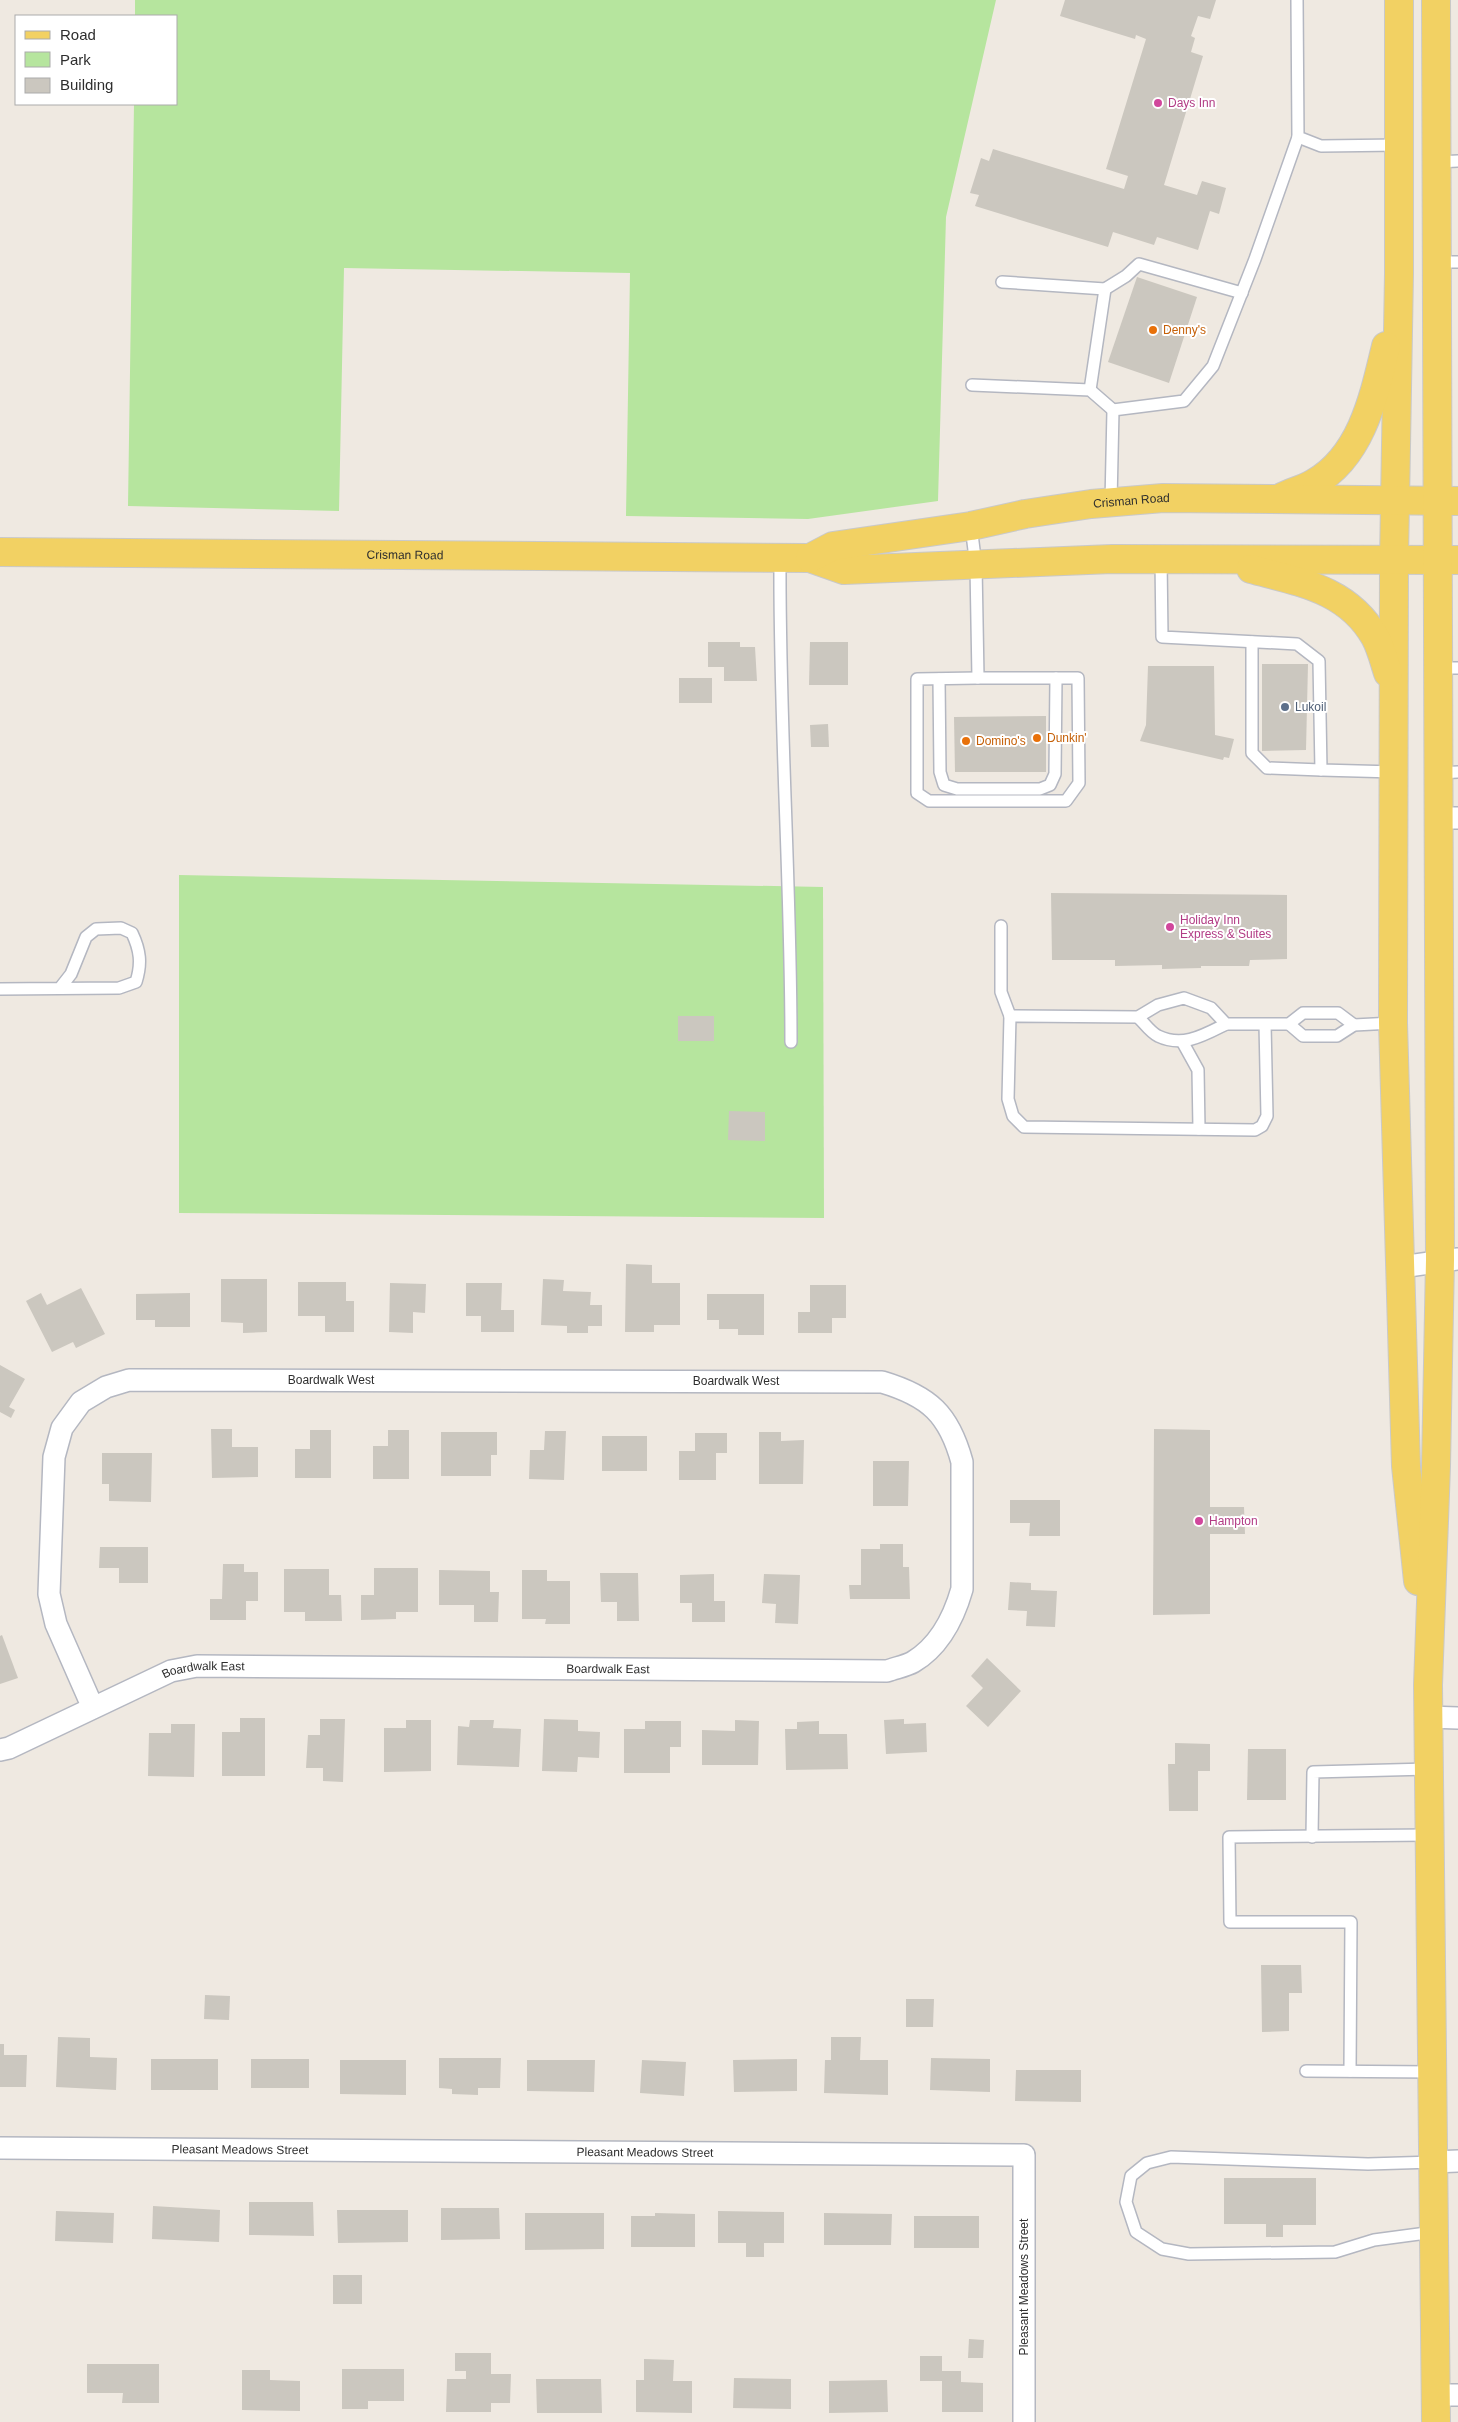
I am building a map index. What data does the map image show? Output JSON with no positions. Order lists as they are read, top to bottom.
{
  "streets": {
    "main road": ["Crisman Road"],
    "street": ["Boardwalk West", "Boardwalk East", "Pleasant Meadows Street"]
  },
  "crossings": [
    ["Boardwalk West", "Boardwalk East"]
  ],
  "places": [
    "Days Inn",
    "Denny's",
    "Lukoil",
    "Dunkin'",
    "Domino's",
    "Holiday Inn Express & Suites",
    "Hampton"
  ],
  "legend": ["Road", "Park", "Building"]
}
